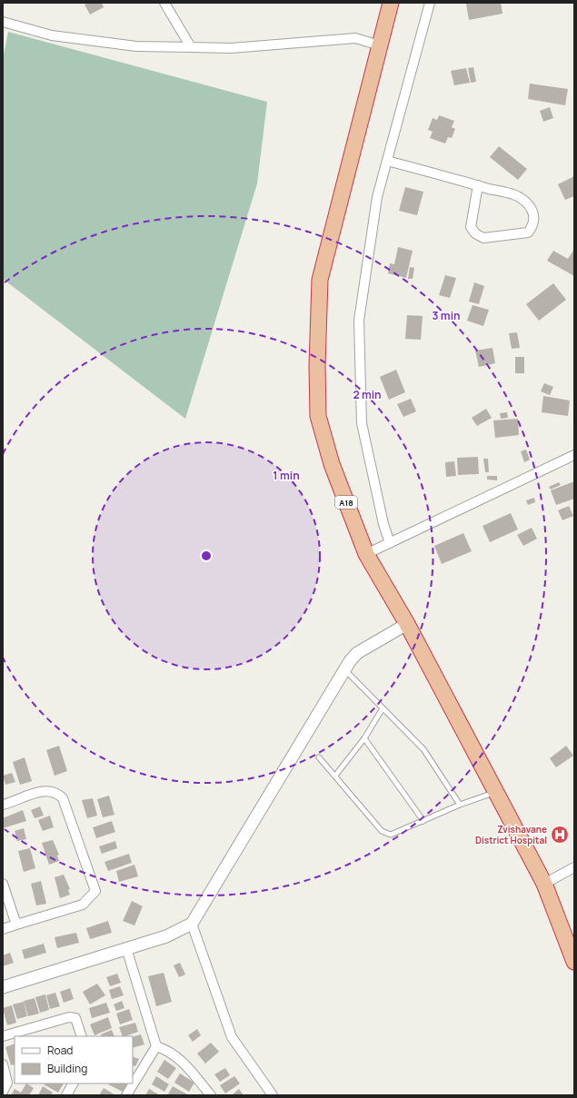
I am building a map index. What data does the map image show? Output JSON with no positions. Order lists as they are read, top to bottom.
{
  "streets": {
    "highway": ["A18"]
  },
  "places": {
    "hospital": ["Zvishavane District Hospital"]
  },
  "legend": ["Road", "Building"],
  "rings": ["3 min", "2 min", "1 min"]
}
